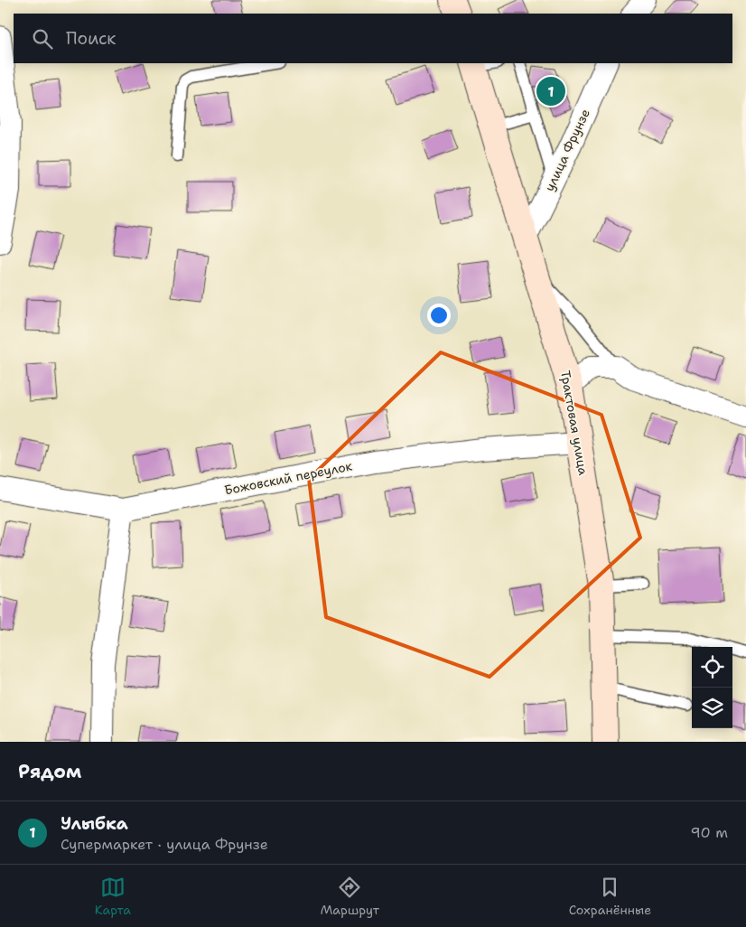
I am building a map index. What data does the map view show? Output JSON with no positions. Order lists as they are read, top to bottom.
{
  "streets": {
    "street": ["улица Фрунзе", "Трактовая улица", "Божовский переулок"]
  },
  "crossings": [
    ["улица Фрунзе", "Трактовая улица"],
    ["Трактовая улица", "Божовский переулок"]
  ],
  "page": {
    "search": "Поиск",
    "pins": "1",
    "heading": "Рядом",
    "list": [
      {
        "mark": "1",
        "name": "Улыбка",
        "note": "Супермаркет · улица Фрунзе",
        "value": "90 m"
      }
    ],
    "nav": ["Карта", "Маршрут", "Сохранённые"]
  }
}
